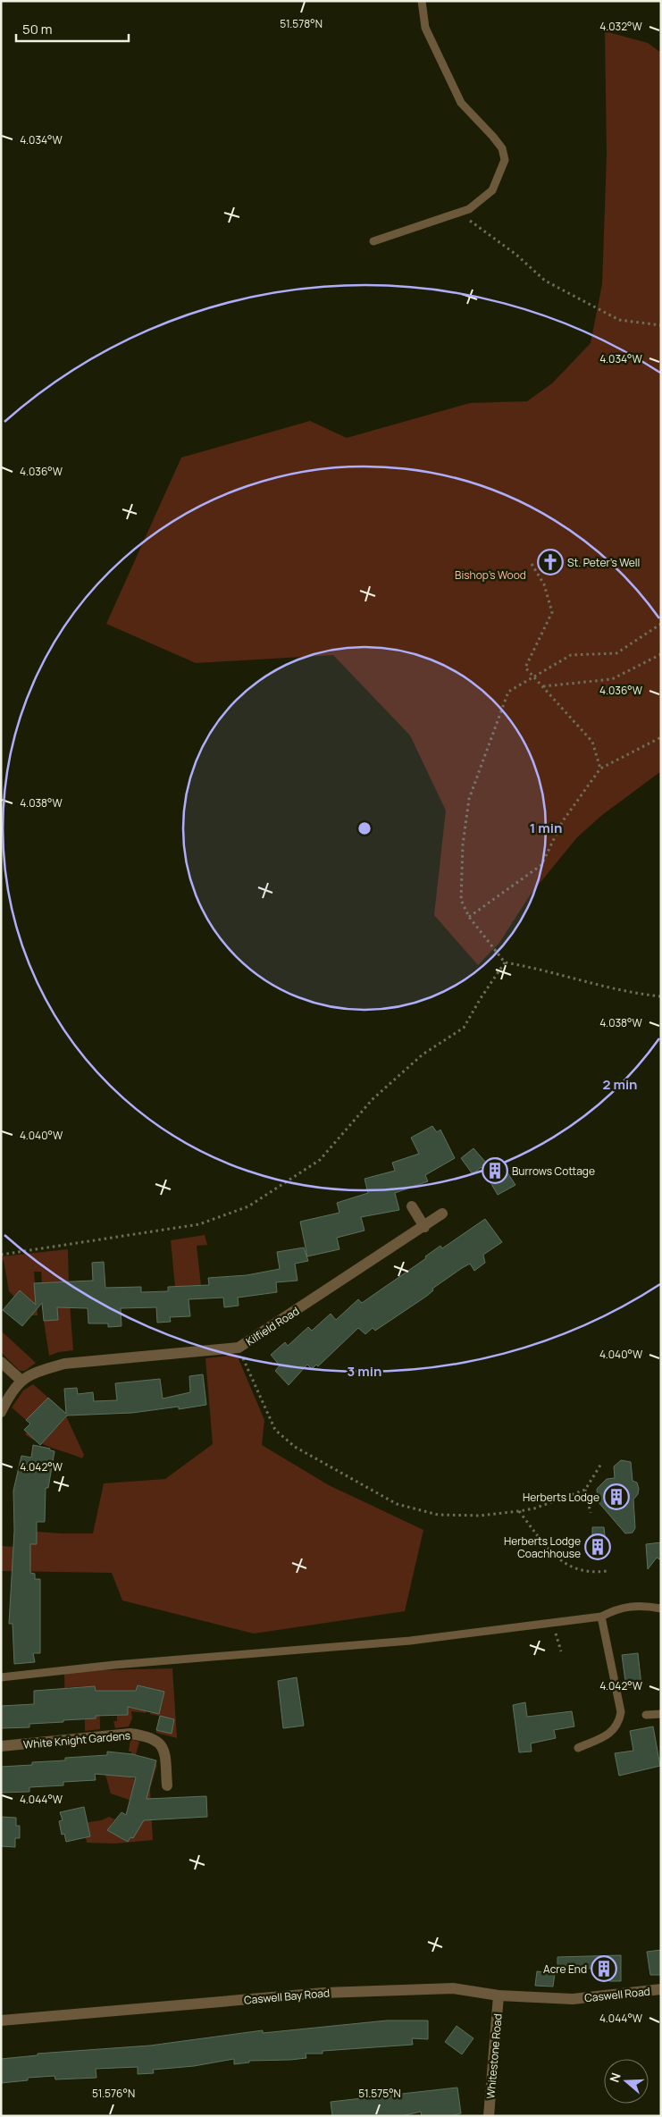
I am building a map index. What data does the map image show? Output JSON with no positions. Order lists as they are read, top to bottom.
{
  "streets": {
    "street": [
      "Kilfield Road",
      "White Knight Gardens",
      "Caswell Road",
      "Caswell Bay Road",
      "Whitestone Road"
    ]
  },
  "crossings": [
    ["Caswell Road", "Caswell Bay Road"],
    ["Caswell Bay Road", "Whitestone Road"]
  ],
  "parks": ["Bishop's Wood"],
  "places": {
    "church": ["St. Peter's Well"],
    "building": [
      "Burrows Cottage",
      "Herberts Lodge",
      "Herberts Lodge Coachhouse",
      "Acre End"
    ]
  },
  "scale_bar": "50 m",
  "north": "left",
  "coordinates": [
    "51.578°N",
    "4.032°W",
    "4.034°W",
    "4.036°W",
    "4.038°W",
    "4.040°W",
    "4.042°W",
    "4.044°W",
    "51.576°N",
    "51.575°N"
  ],
  "rings": ["1 min", "2 min", "3 min"]
}
